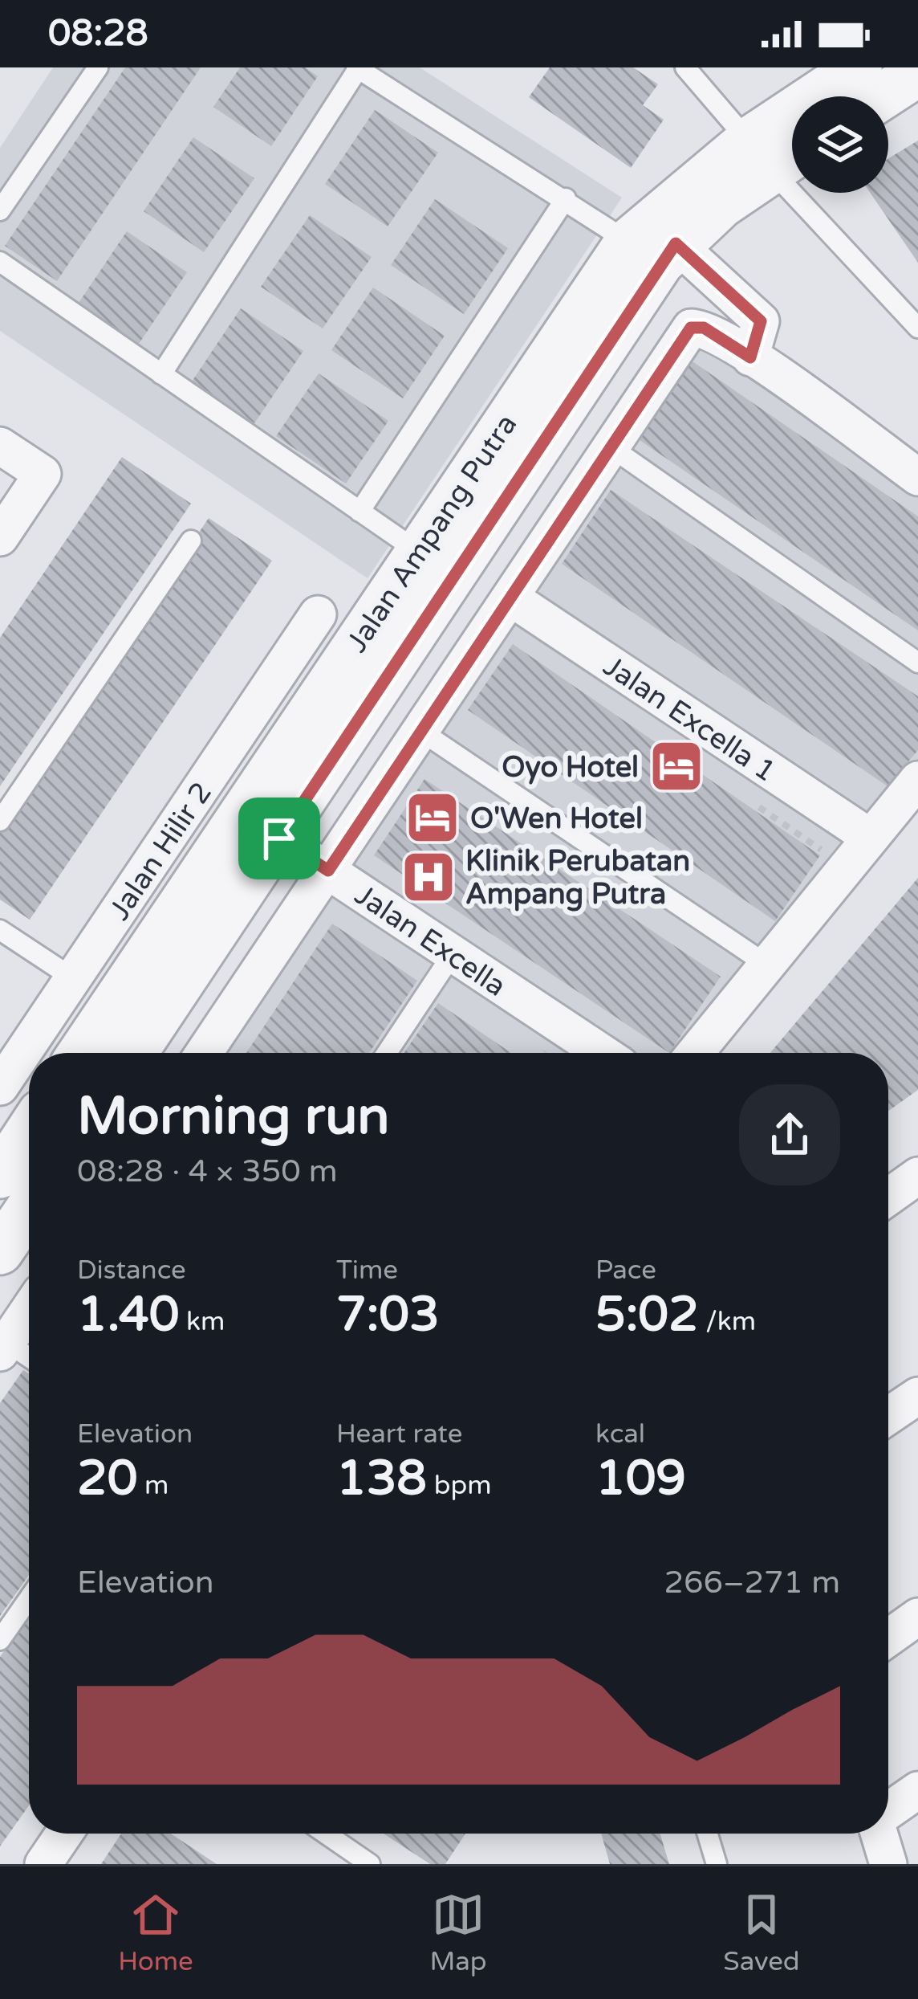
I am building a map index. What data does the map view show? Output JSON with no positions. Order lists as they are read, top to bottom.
{
  "streets": {
    "street": [
      "Jalan Ampang Putra",
      "Jalan Excella 1",
      "Jalan Hilir 2",
      "Jalan Excella"
    ]
  },
  "crossings": [
    ["Jalan Ampang Putra", "Jalan Excella"]
  ],
  "places": {
    "hotel": ["Oyo Hotel", "O'Wen Hotel"],
    "hospital": ["Klinik Perubatan Ampang Putra"]
  },
  "page": {
    "status": "08:28",
    "heading": ["Morning run", "08:28 · 4 × 350 m"],
    "stats": [
      ["Distance", "1.40 km"],
      ["Time", "7:03"],
      ["Pace", "5:02 /km"],
      ["Elevation", "20 m"],
      ["Heart rate", "138 bpm"],
      ["kcal", "109"]
    ],
    "chart": ["Elevation", "266–271 m"],
    "tabs": ["Home", "Map", "Saved"]
  }
}
